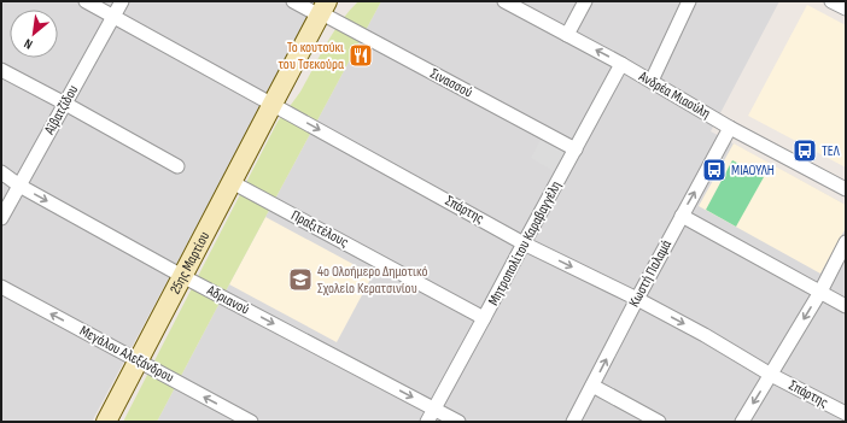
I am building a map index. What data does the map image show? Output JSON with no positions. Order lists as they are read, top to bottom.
{
  "streets": {
    "street": [
      "Σινασσού",
      "Ανδρέα Μιαούλη",
      "Αϊβατζίδου",
      "Σπάρτης",
      "Πραξιτέλους",
      "Μητροπολίτου Καραβαγγέλη",
      "25ης Μαρτίου",
      "Κωστή Παλαμά",
      "Αδριανού",
      "Μεγάλου Αλεξάνδρου"
    ]
  },
  "crossings": [
    ["Σινασσού", "Μητροπολίτου Καραβαγγέλη"],
    ["Σινασσού", "25ης Μαρτίου"],
    ["Ανδρέα Μιαούλη", "Μητροπολίτου Καραβαγγέλη"],
    ["Ανδρέα Μιαούλη", "Κωστή Παλαμά"],
    ["Αϊβατζίδου", "Σπάρτης"],
    ["Αϊβατζίδου", "Αδριανού"],
    ["Σπάρτης", "Μητροπολίτου Καραβαγγέλη"],
    ["Σπάρτης", "25ης Μαρτίου"],
    ["Σπάρτης", "Κωστή Παλαμά"],
    ["Πραξιτέλους", "Μητροπολίτου Καραβαγγέλη"],
    ["Πραξιτέλους", "25ης Μαρτίου"],
    ["Μητροπολίτου Καραβαγγέλη", "Αδριανού"],
    ["25ης Μαρτίου", "Αδριανού"],
    ["25ης Μαρτίου", "Μεγάλου Αλεξάνδρου"]
  ],
  "one_way": ["Κωστή Παλαμά", "Αδριανού", "Μεγάλου Αλεξάνδρου"],
  "places": {
    "restaurant": ["Το κουτούκι του Τσεκούρα"],
    "bus stop": ["ΤΕΛ", "ΜΙΑΟΥΛΗ"],
    "school or university": ["4o Ολοήμερο Δημοτικό Σχολείο Κερατσινίου"]
  },
  "north": "bottom left"
}
